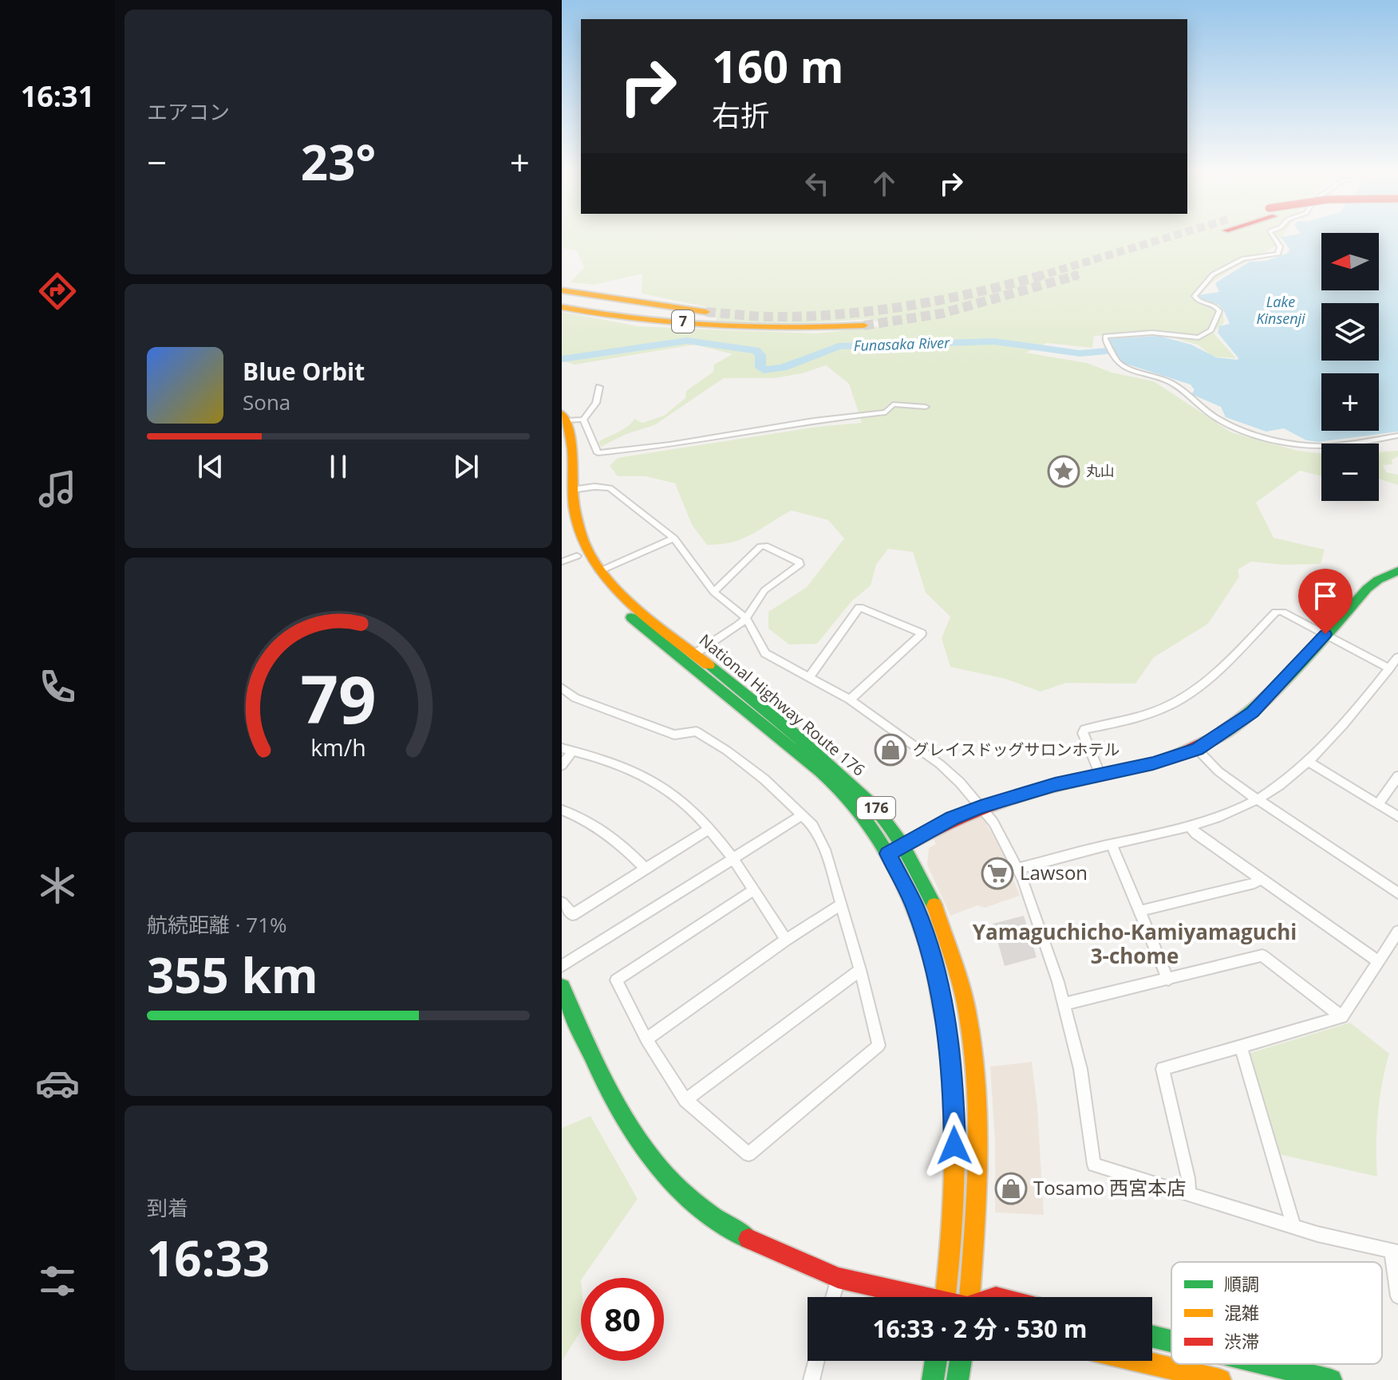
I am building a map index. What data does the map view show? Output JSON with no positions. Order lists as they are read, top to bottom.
{
  "streets": {
    "main road": ["7", "National Highway Route 176", "176"]
  },
  "districts": ["Yamaguchicho-Kamiyamaguchi 3-chome"],
  "water": ["Lake Kinsenji", "Funasaka River"],
  "places": {
    "place": ["丸山"],
    "shop": ["グレイスドッグサロンホテル", "Tosamo 西宮本店"],
    "supermarket": ["Lawson"]
  },
  "legend": ["順調", "混雑", "渋滞"],
  "north": "left",
  "page": {
    "tabs": "16:31",
    "tile": [
      "エアコン",
      ["航続距離 · 71%", "355 km"],
      ["到着", "16:33"]
    ],
    "turn": ["160 m", "右折"],
    "heat": ["−", "23°", "+"],
    "map_buttons": ["+", "−"],
    "song": ["Blue Orbit", "Sona"],
    "limit": "80",
    "trip": "16:33 · 2 分 · 530 m",
    "gauge": ["79", "km/h"]
  }
}
